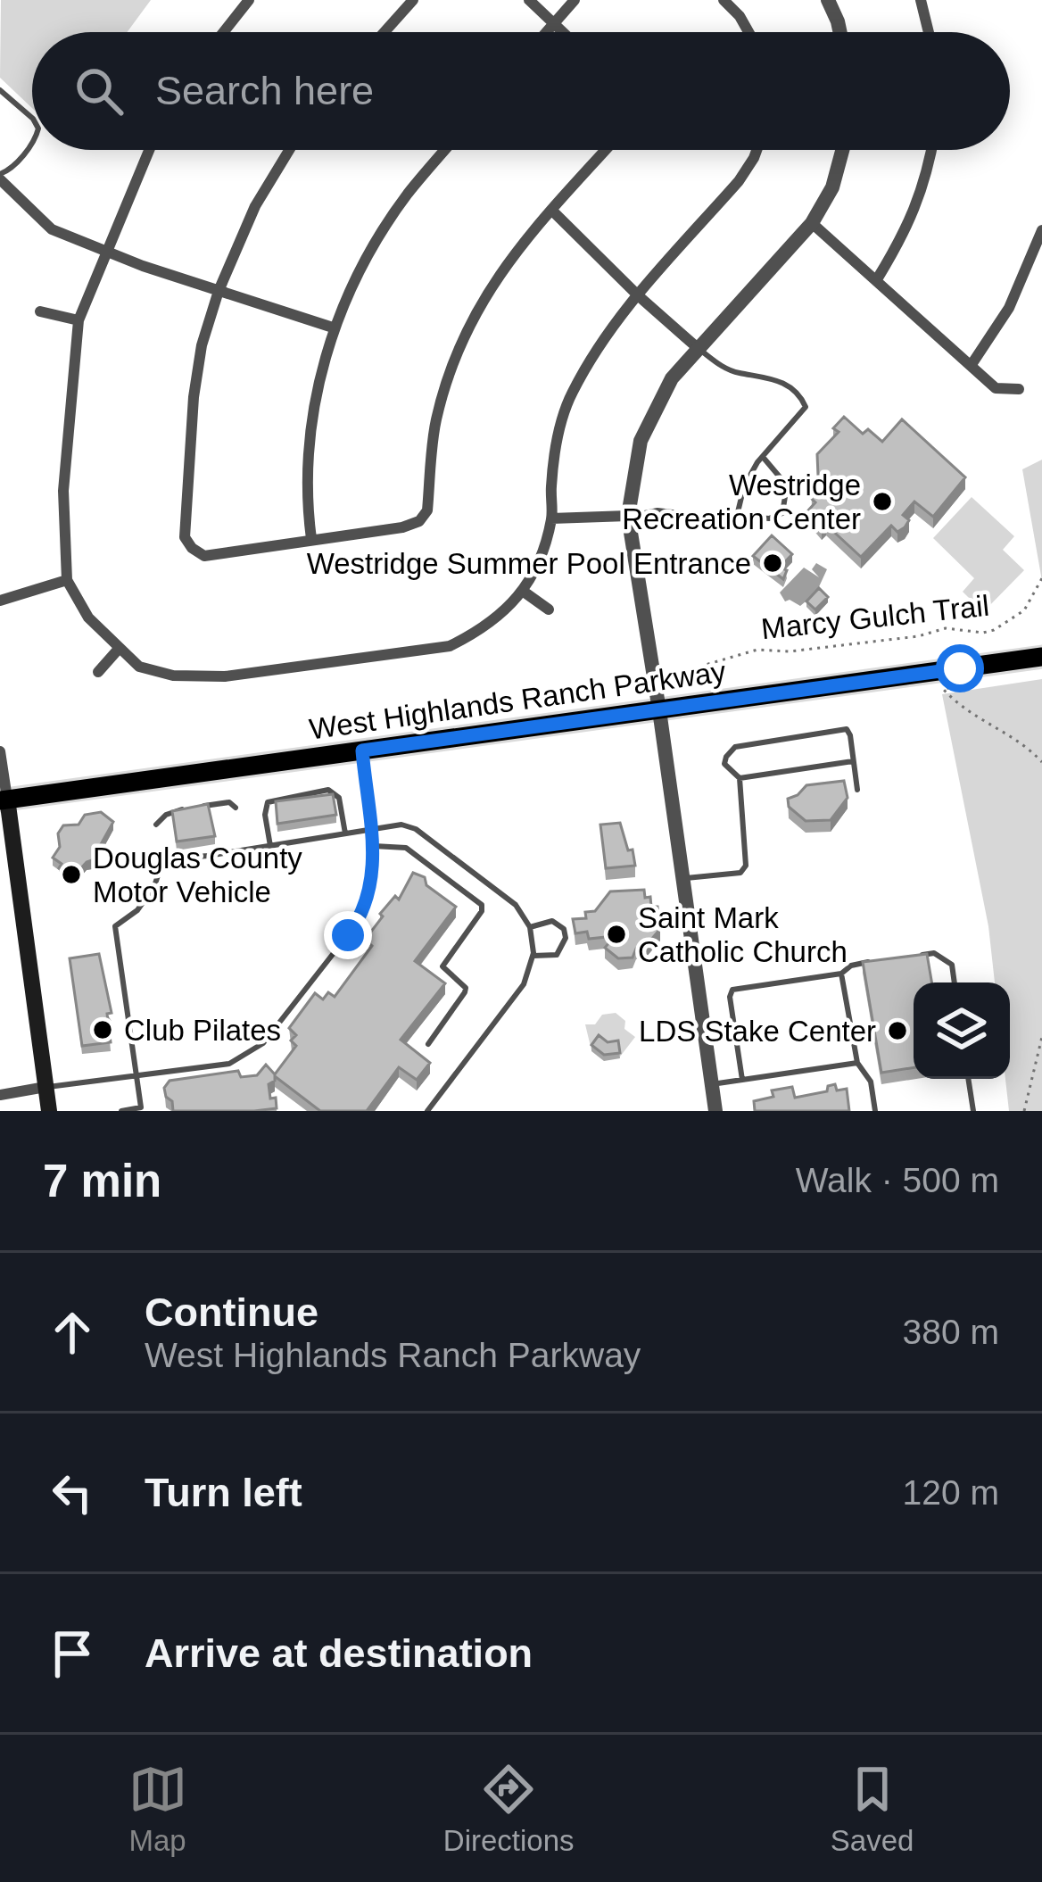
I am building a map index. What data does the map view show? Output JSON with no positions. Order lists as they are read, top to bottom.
{
  "streets": {
    "main road": ["West Highlands Ranch Parkway"],
    "path": ["Marcy Gulch Trail"]
  },
  "places": [
    "Westridge Recreation Center",
    "Westridge Summer Pool Entrance",
    "Douglas County Motor Vehicle",
    "Saint Mark Catholic Church",
    "Club Pilates",
    "LDS Stake Center"
  ],
  "page": {
    "search": "Search here",
    "heading": ["7 min", "Walk · 500 m"],
    "list": [
      ["Continue", "West Highlands Ranch Parkway", "380 m"],
      ["Turn left", "120 m"],
      "Arrive at destination"
    ],
    "nav": ["Map", "Directions", "Saved"]
  }
}
